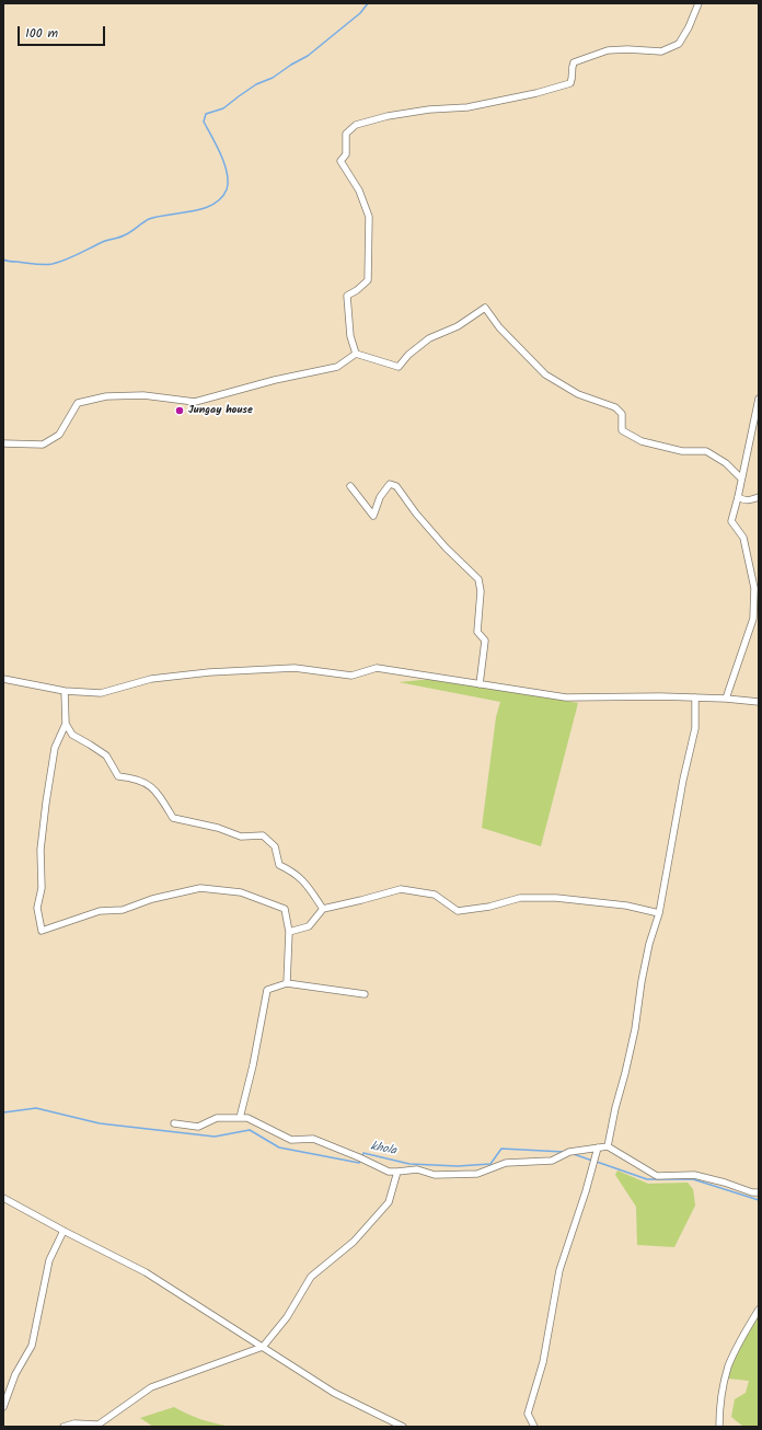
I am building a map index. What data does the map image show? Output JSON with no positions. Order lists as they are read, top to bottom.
{
  "water": ["khola"],
  "places": ["Jungay house"],
  "scale_bar": "100 m"
}
